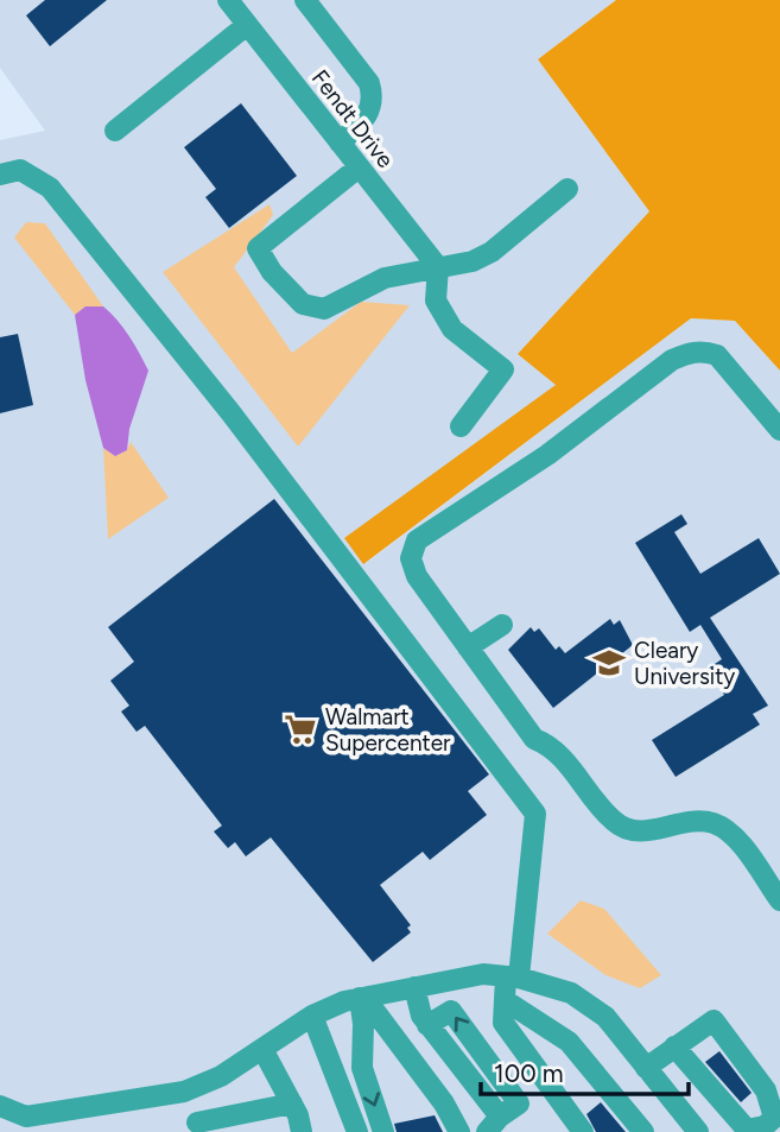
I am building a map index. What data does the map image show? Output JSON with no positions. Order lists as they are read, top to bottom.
{
  "streets": {
    "street": ["Fendt Drive"]
  },
  "places": {
    "school or university": ["Cleary University"],
    "supermarket": ["Walmart Supercenter"]
  },
  "scale_bar": "100 m"
}
